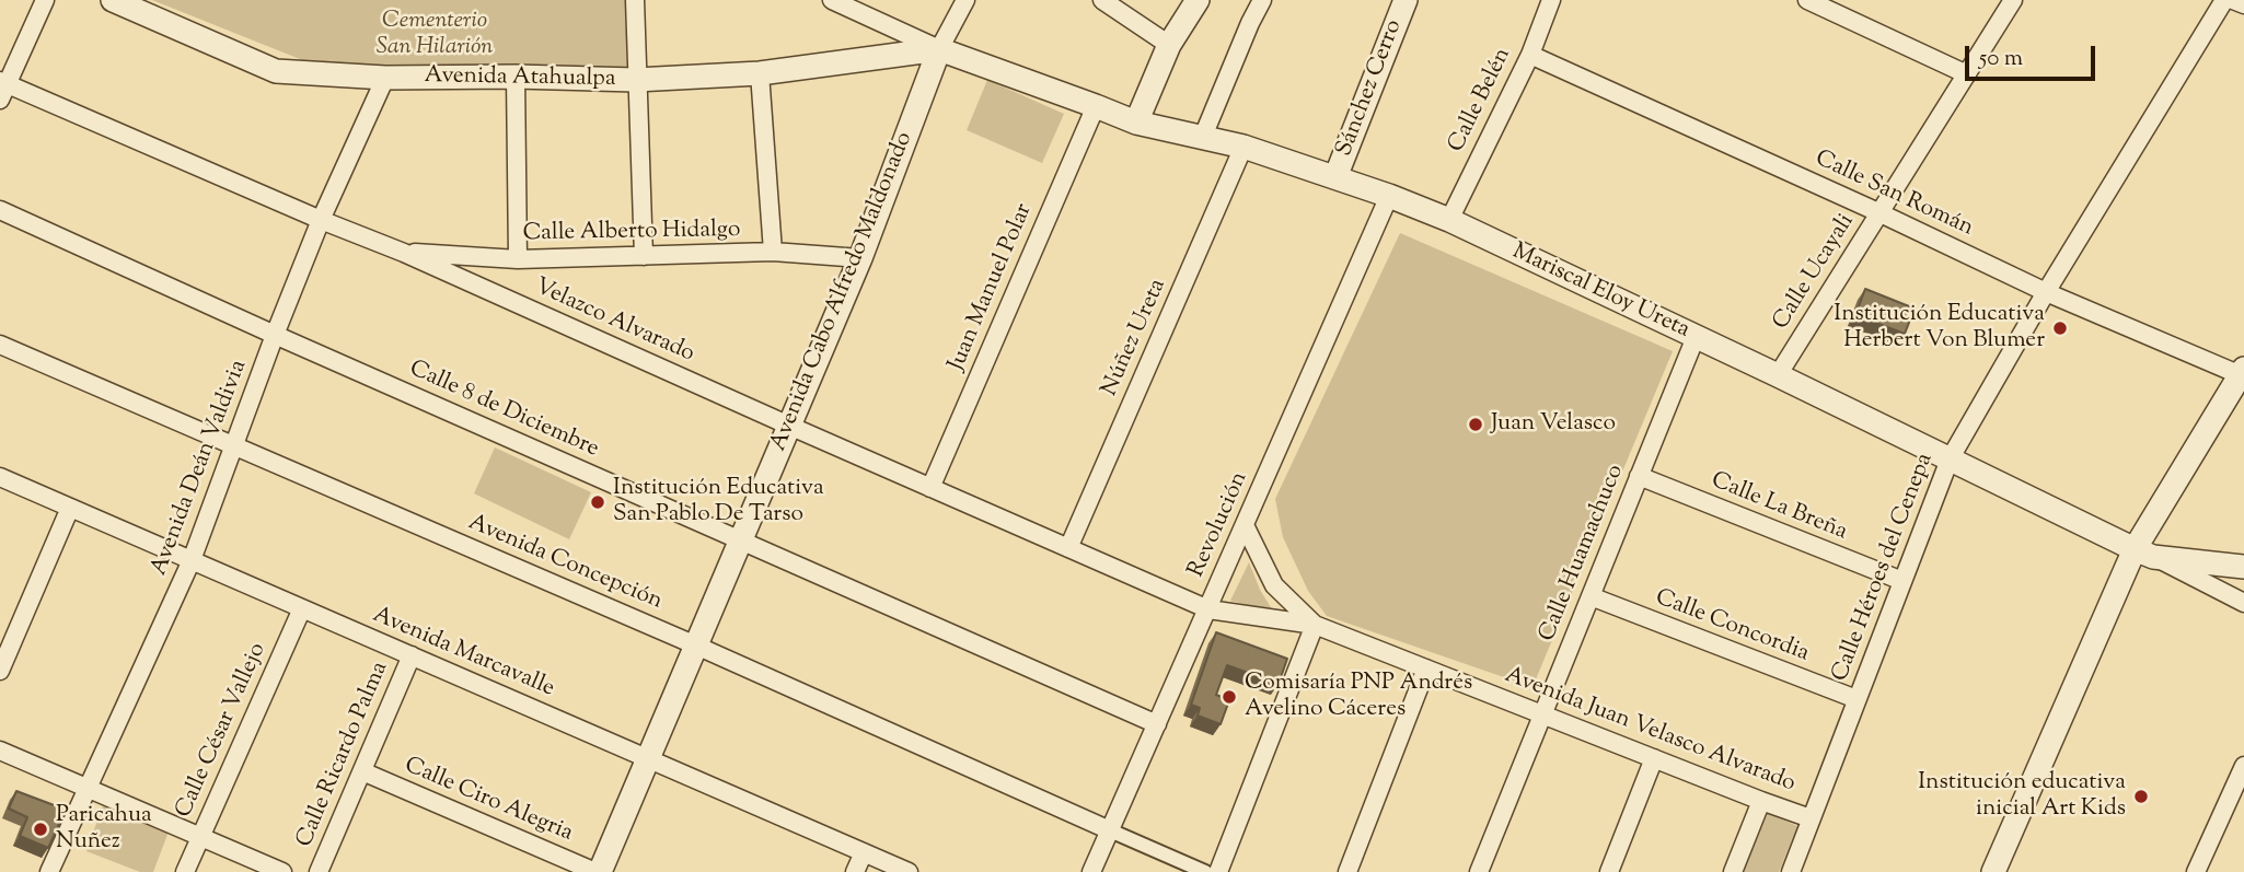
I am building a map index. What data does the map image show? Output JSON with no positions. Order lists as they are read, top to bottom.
{
  "streets": {
    "street": [
      "Avenida Atahualpa",
      "Sánchez Cerro",
      "Calle Belén",
      "Calle San Román",
      "Calle Alberto Hidalgo",
      "Calle Ucayali",
      "Juan Manuel Polar",
      "Avenida Cabo Alfredo Maldonado",
      "Mariscal Eloy Ureta",
      "Velazco Alvarado",
      "Núñez Ureta",
      "Calle 8 de Diciembre",
      "Avenida Deán Valdivia",
      "Calle La Breña",
      "Revolución",
      "Calle Huamachuco",
      "Avenida Concepción",
      "Calle Héroes del Cenepa",
      "Calle Concordia",
      "Avenida Marcavalle",
      "Calle César Vallejo",
      "Avenida Juan Velasco Alvarado",
      "Calle Ricardo Palma",
      "Calle Ciro Alegria"
    ]
  },
  "crossings": [
    ["Avenida Atahualpa", "Avenida Cabo Alfredo Maldonado"],
    ["Avenida Atahualpa", "Mariscal Eloy Ureta"],
    ["Avenida Atahualpa", "Avenida Deán Valdivia"],
    ["Sánchez Cerro", "Mariscal Eloy Ureta"],
    ["Calle Belén", "Calle San Román"],
    ["Calle Belén", "Mariscal Eloy Ureta"],
    ["Calle San Román", "Calle Ucayali"],
    ["Calle San Román", "Calle Héroes del Cenepa"],
    ["Calle Alberto Hidalgo", "Avenida Cabo Alfredo Maldonado"],
    ["Calle Alberto Hidalgo", "Velazco Alvarado"],
    ["Calle Ucayali", "Mariscal Eloy Ureta"],
    ["Juan Manuel Polar", "Mariscal Eloy Ureta"],
    ["Juan Manuel Polar", "Velazco Alvarado"],
    ["Avenida Cabo Alfredo Maldonado", "Mariscal Eloy Ureta"],
    ["Avenida Cabo Alfredo Maldonado", "Velazco Alvarado"],
    ["Avenida Cabo Alfredo Maldonado", "Calle 8 de Diciembre"],
    ["Avenida Cabo Alfredo Maldonado", "Avenida Concepción"],
    ["Avenida Cabo Alfredo Maldonado", "Avenida Marcavalle"],
    ["Avenida Cabo Alfredo Maldonado", "Calle Ciro Alegria"],
    ["Mariscal Eloy Ureta", "Núñez Ureta"],
    ["Mariscal Eloy Ureta", "Revolución"],
    ["Mariscal Eloy Ureta", "Calle Huamachuco"],
    ["Mariscal Eloy Ureta", "Calle Héroes del Cenepa"],
    ["Velazco Alvarado", "Núñez Ureta"],
    ["Velazco Alvarado", "Avenida Deán Valdivia"],
    ["Velazco Alvarado", "Revolución"],
    ["Velazco Alvarado", "Avenida Juan Velasco Alvarado"],
    ["Calle 8 de Diciembre", "Avenida Deán Valdivia"],
    ["Calle 8 de Diciembre", "Revolución"],
    ["Avenida Deán Valdivia", "Avenida Concepción"],
    ["Avenida Deán Valdivia", "Avenida Marcavalle"],
    ["Calle La Breña", "Calle Huamachuco"],
    ["Calle La Breña", "Calle Héroes del Cenepa"],
    ["Revolución", "Avenida Concepción"],
    ["Revolución", "Avenida Juan Velasco Alvarado"],
    ["Calle Huamachuco", "Calle Concordia"],
    ["Calle Huamachuco", "Avenida Juan Velasco Alvarado"],
    ["Calle Héroes del Cenepa", "Calle Concordia"],
    ["Calle Héroes del Cenepa", "Avenida Juan Velasco Alvarado"],
    ["Avenida Marcavalle", "Calle César Vallejo"],
    ["Avenida Marcavalle", "Calle Ricardo Palma"],
    ["Calle Ricardo Palma", "Calle Ciro Alegria"]
  ],
  "parks": ["Cementerio San Hilarión"],
  "places": [
    "Institución Educativa Herbert Von Blumer",
    "Juan Velasco",
    "Institución Educativa San Pablo De Tarso",
    "Comisaría PNP Andrés Avelino Cáceres",
    "Institución educativa inicial Art Kids",
    "Paricahua Nuñez"
  ],
  "scale_bar": "50 m"
}
